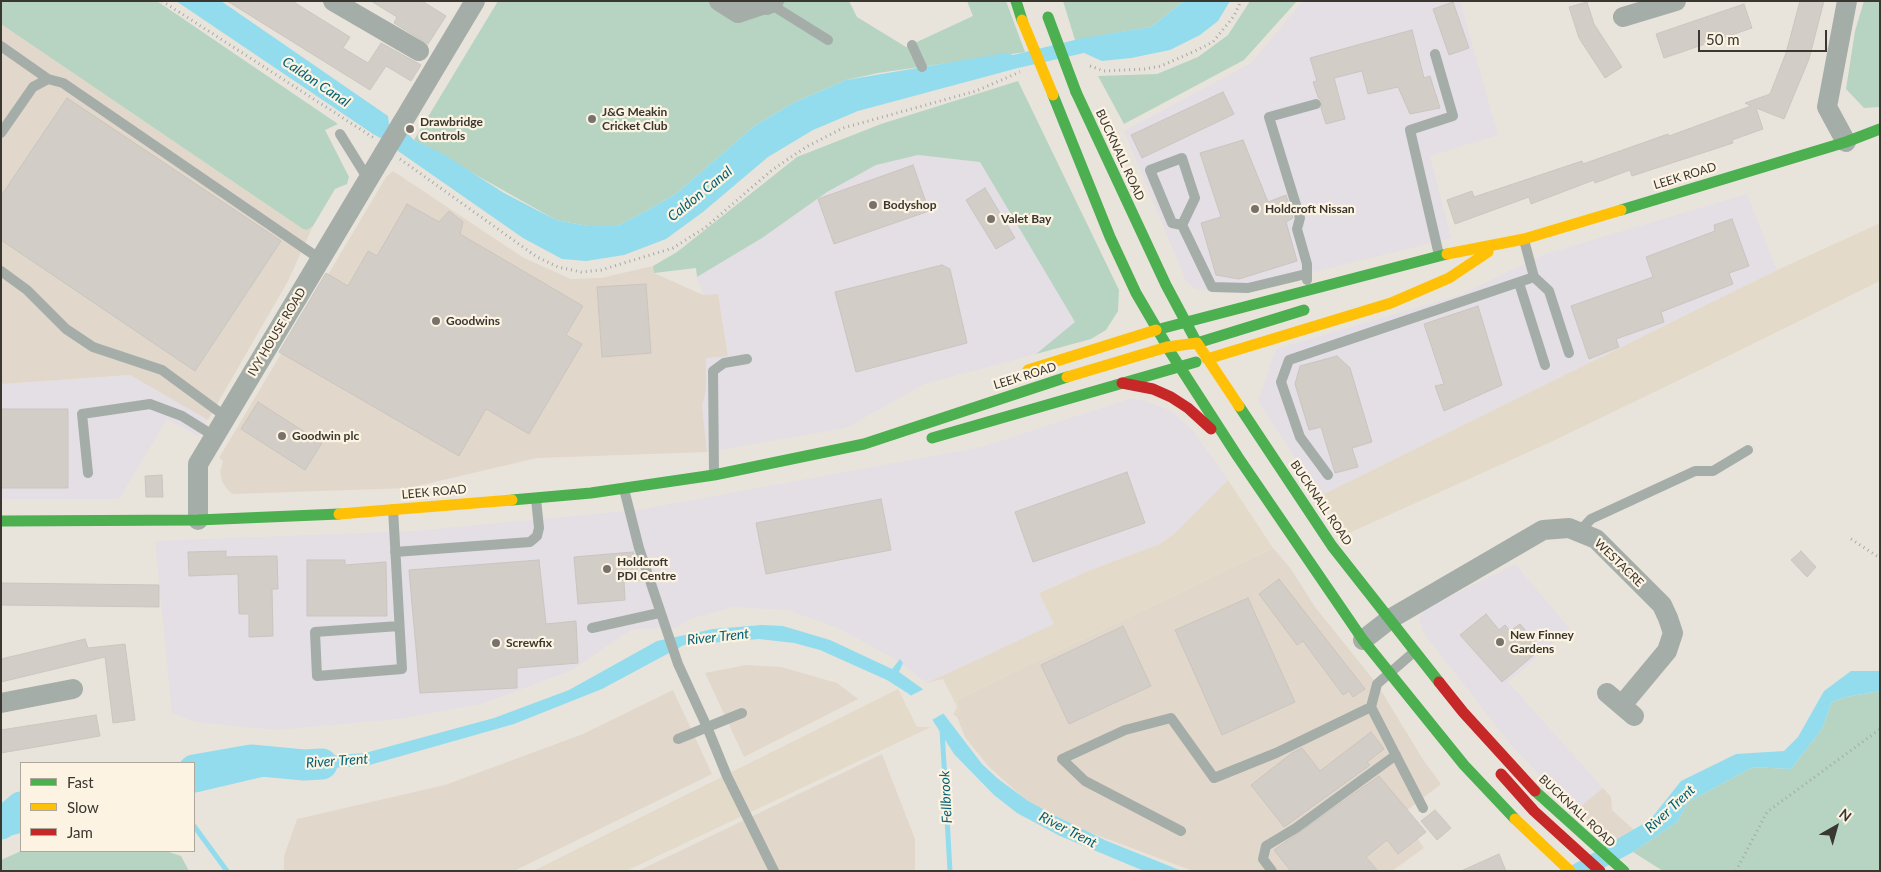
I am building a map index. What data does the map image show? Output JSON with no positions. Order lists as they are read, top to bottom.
{
  "streets": {
    "main road": ["BUCKNALL ROAD", "LEEK ROAD"],
    "street": ["IVY HOUSE ROAD", "WESTACRE"]
  },
  "crossings": [
    ["BUCKNALL ROAD", "LEEK ROAD"],
    ["BUCKNALL ROAD", "WESTACRE"],
    ["LEEK ROAD", "IVY HOUSE ROAD"]
  ],
  "water": ["Caldon Canal", "River Trent", "Fellbrook"],
  "places": [
    "J&G Meakin Cricket Club",
    "Drawbridge Controls",
    "Bodyshop",
    "Holdcroft Nissan",
    "Valet Bay",
    "Goodwins",
    "Goodwin plc",
    "Holdcroft PDI Centre",
    "New Finney Gardens",
    "Screwfix"
  ],
  "legend": ["Fast", "Slow", "Jam"],
  "scale_bar": "50 m",
  "north": "top right"
}
